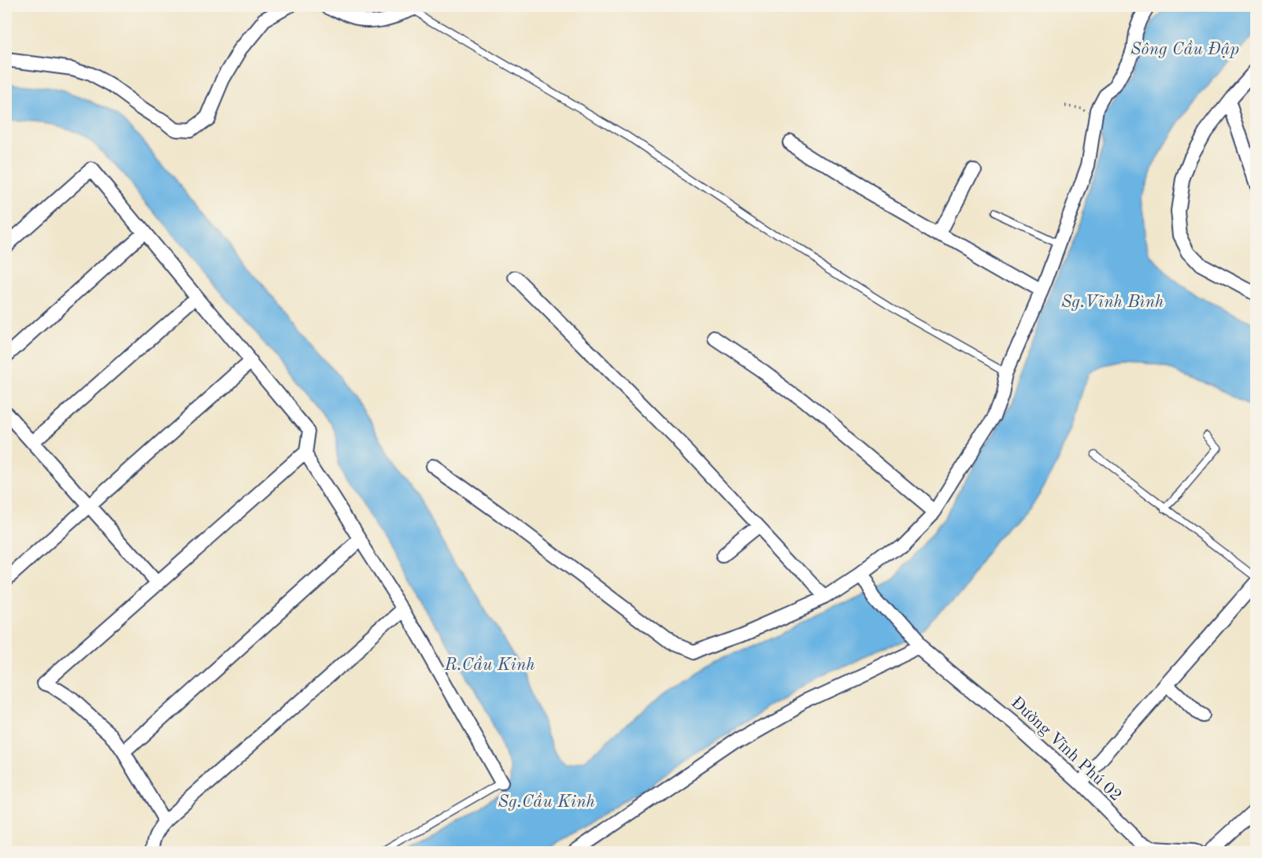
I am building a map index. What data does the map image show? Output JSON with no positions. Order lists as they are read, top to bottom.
{
  "streets": {
    "street": ["Đường Vĩnh Phú 02"]
  },
  "water": [
    "Sông Cầu Đập",
    "Sg.Vĩnh Bình",
    "R.Cầu Kinh",
    "Sg.Cầu Kinh"
  ]
}
